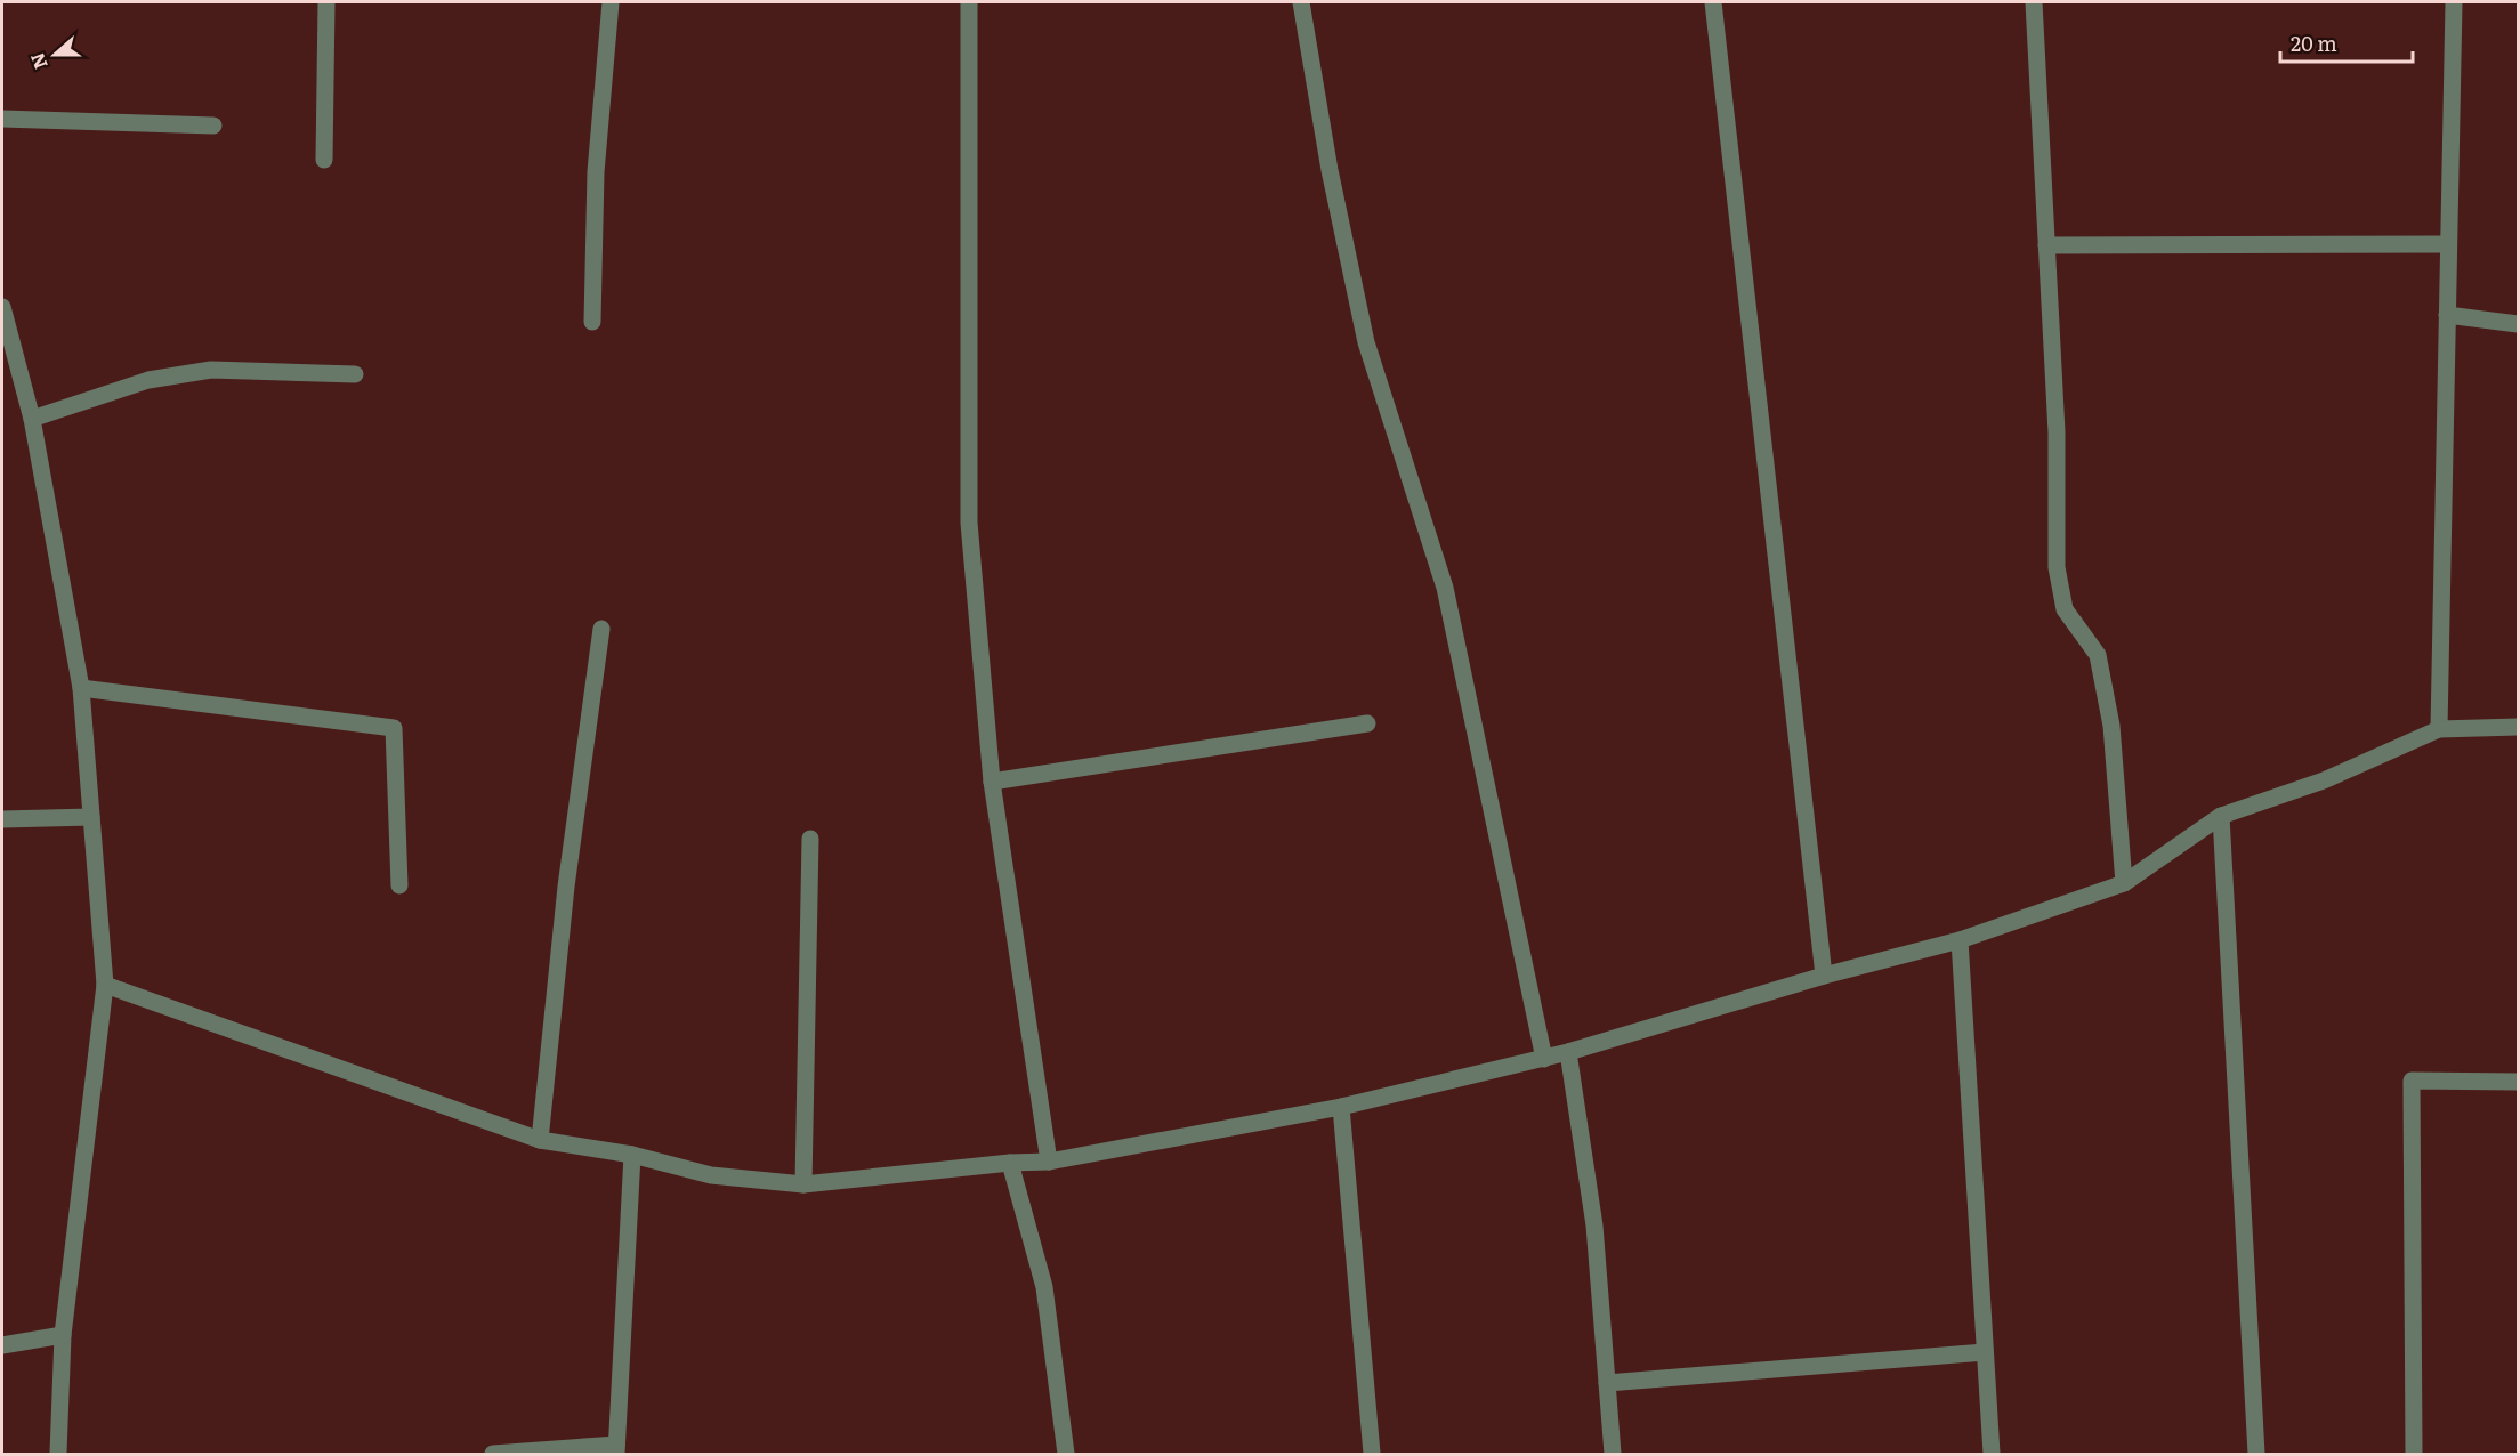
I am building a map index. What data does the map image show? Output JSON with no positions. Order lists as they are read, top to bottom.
{
  "scale_bar": "20 m",
  "north": "left"
}
